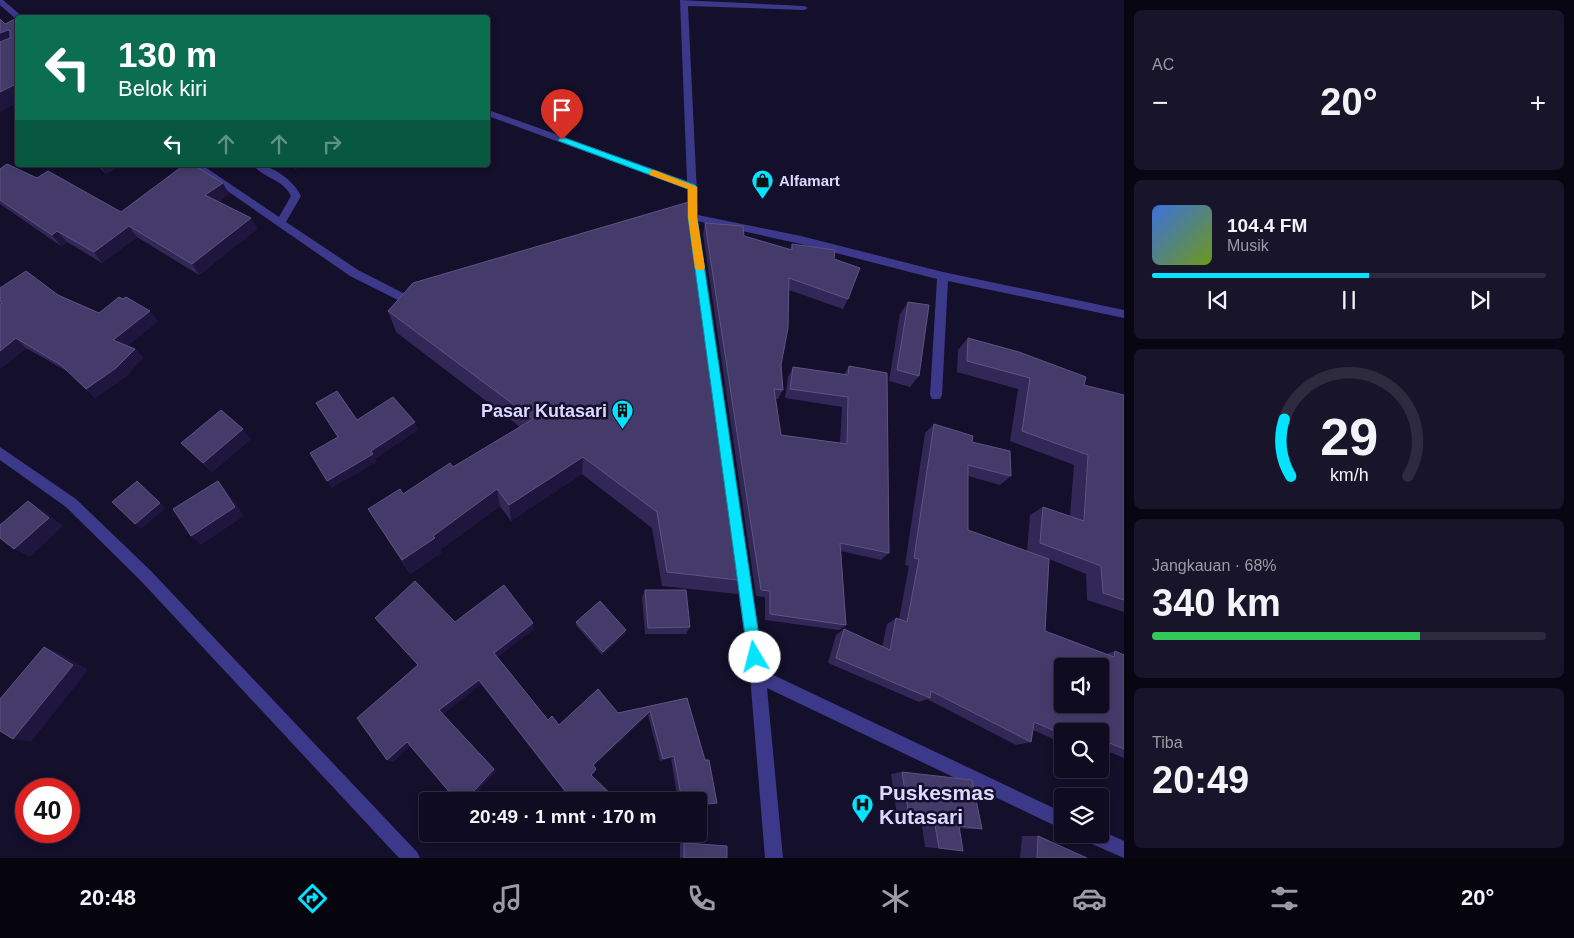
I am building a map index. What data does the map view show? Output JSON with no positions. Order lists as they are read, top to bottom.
{
  "places": {
    "shop": ["Alfamart"],
    "building": ["Pasar Kutasari"],
    "hospital": ["Puskesmas Kutasari"]
  },
  "page": {
    "tile": [
      "AC",
      ["Jangkauan · 68%", "340 km"],
      ["Tiba", "20:49"]
    ],
    "turn": ["130 m", "Belok kiri"],
    "heat": ["−", "20°", "+"],
    "song": ["104.4 FM", "Musik"],
    "limit": "40",
    "trip": "20:49 · 1 mnt · 170 m",
    "tabs": ["20:48", "20°"],
    "gauge": ["29", "km/h"]
  }
}
